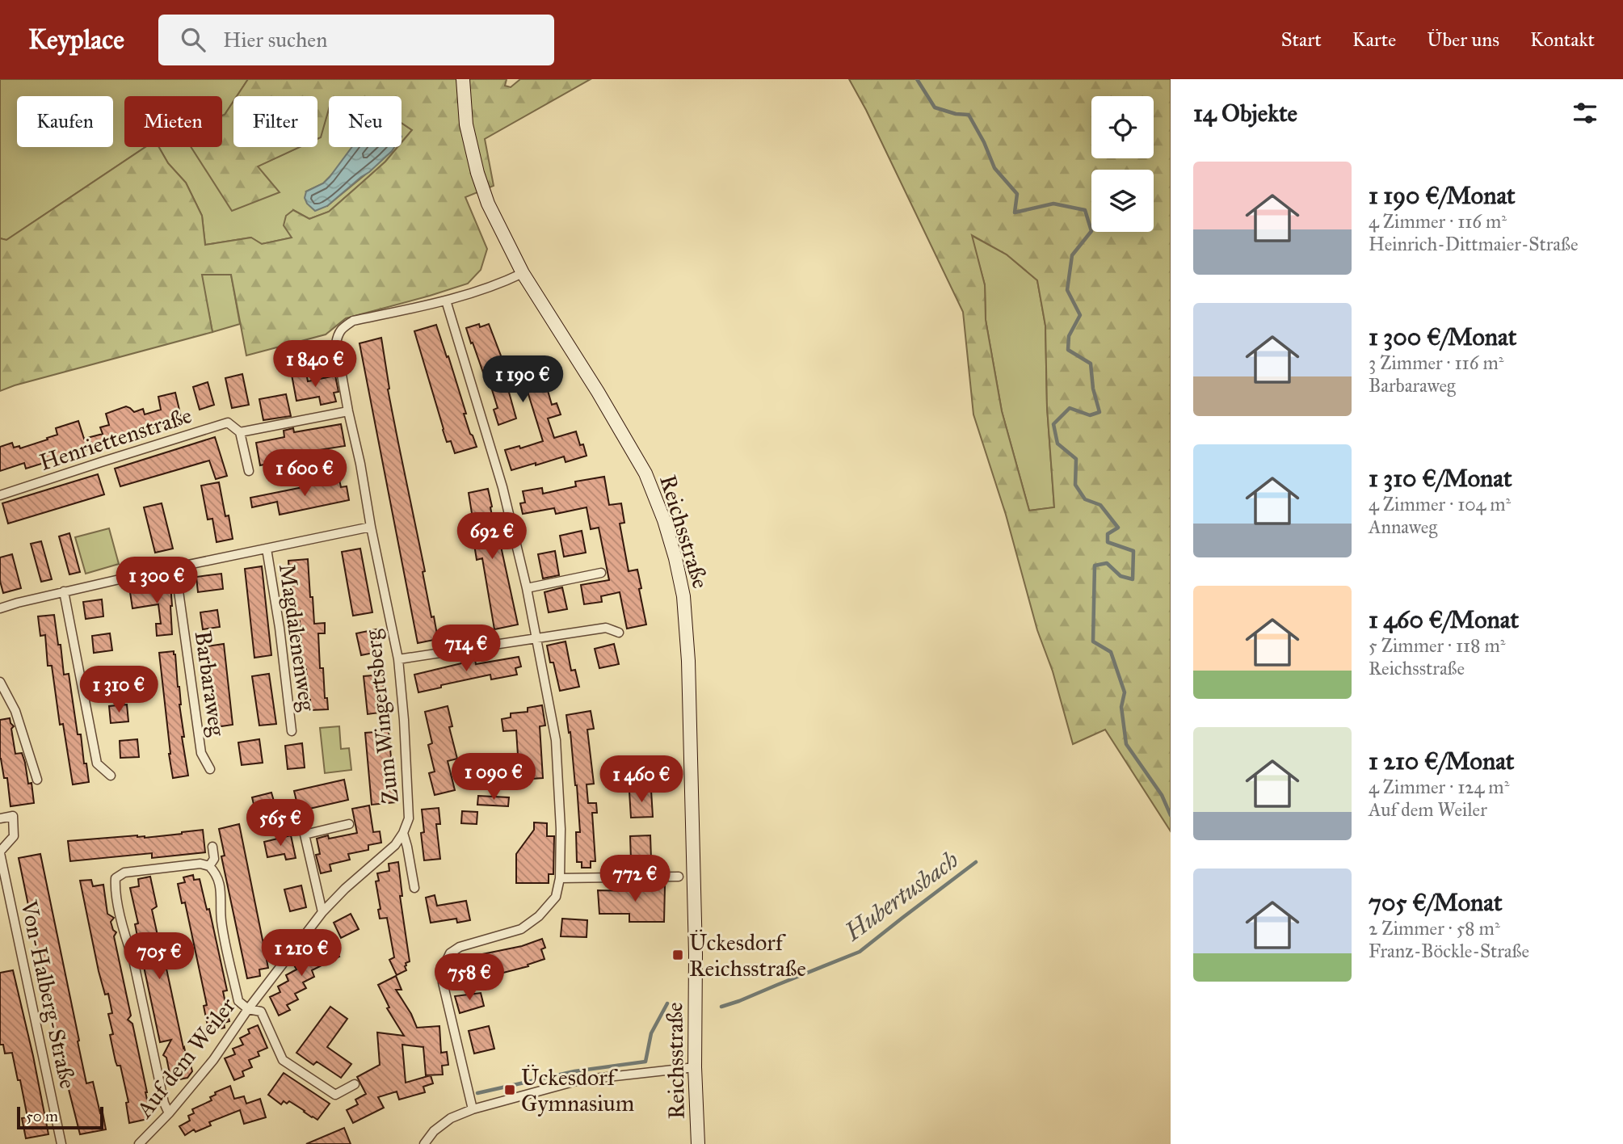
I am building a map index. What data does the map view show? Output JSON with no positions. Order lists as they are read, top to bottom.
{
  "streets": {
    "main road": ["Reichsstraße"],
    "street": [
      "Henriettenstraße",
      "Magdalenenweg",
      "Barbaraweg",
      "Zum Wingertsberg",
      "Von-Halberg-Straße",
      "Auf dem Weiler"
    ]
  },
  "crossings": [
    ["Henriettenstraße", "Zum Wingertsberg"],
    ["Reichsstraße", "Zum Wingertsberg"],
    ["Zum Wingertsberg", "Auf dem Weiler"]
  ],
  "water": ["Hubertusbach"],
  "places": {
    "transit": ["Ückesdorf Reichsstraße", "Ückesdorf Gymnasium"]
  },
  "scale_bar": "50 m",
  "page": {
    "header": "Keyplace",
    "search": "Hier suchen",
    "nav": [
      "Start",
      "Karte",
      "Über uns",
      "Kontakt"
    ],
    "heading": "14 Objekte",
    "chip": [
      "Kaufen",
      "Mieten",
      "Filter",
      "Neu"
    ],
    "list": [
      {
        "name": "1 190 €/Monat",
        "note": "4 Zimmer · 116 m² · Heinrich-Dittmaier-Straße"
      },
      {
        "name": "1 300 €/Monat",
        "note": "3 Zimmer · 116 m² · Barbaraweg"
      },
      {
        "name": "1 310 €/Monat",
        "note": "4 Zimmer · 104 m² · Annaweg"
      },
      {
        "name": "1 460 €/Monat",
        "note": "5 Zimmer · 118 m² · Reichsstraße"
      },
      {
        "name": "1 210 €/Monat",
        "note": "4 Zimmer · 124 m² · Auf dem Weiler"
      },
      {
        "name": "705 €/Monat",
        "note": "2 Zimmer · 58 m² · Franz-Böckle-Straße"
      }
    ],
    "price": [
      "1 840 €",
      "1 190 €",
      "1 600 €",
      "692 €",
      "1 300 €",
      "714 €",
      "1 310 €",
      "1 090 €",
      "1 460 €",
      "565 €",
      "772 €",
      "1 210 €",
      "705 €",
      "758 €"
    ],
    "scale": "50 m"
  }
}
